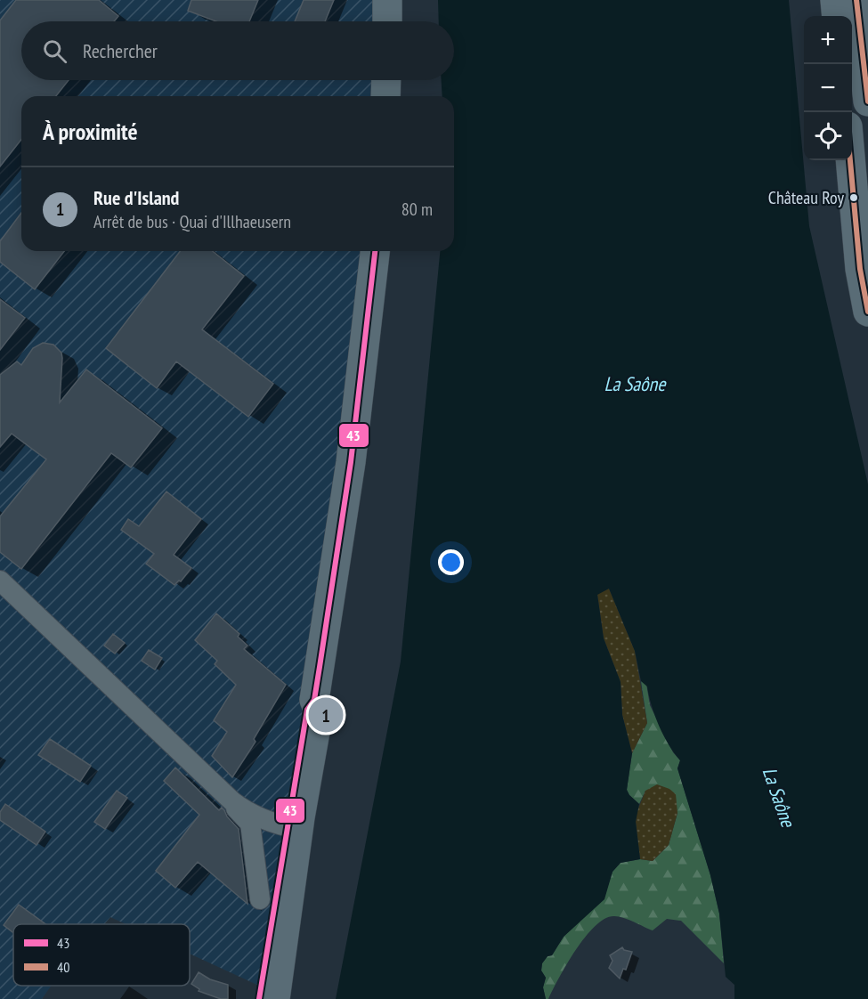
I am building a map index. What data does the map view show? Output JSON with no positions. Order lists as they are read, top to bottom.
{
  "water": ["La Saône"],
  "places": ["Château Roy"],
  "lines": ["transit line 40", "transit line 43"],
  "legend": ["43", "40"],
  "page": {
    "map_buttons": ["+", "−"],
    "search": "Rechercher",
    "heading": "À proximité",
    "list": [
      {
        "mark": "1",
        "name": "Rue d'Island",
        "note": "Arrêt de bus · Quai d'Illhaeusern",
        "value": "80 m"
      }
    ],
    "pins": "1"
  }
}
